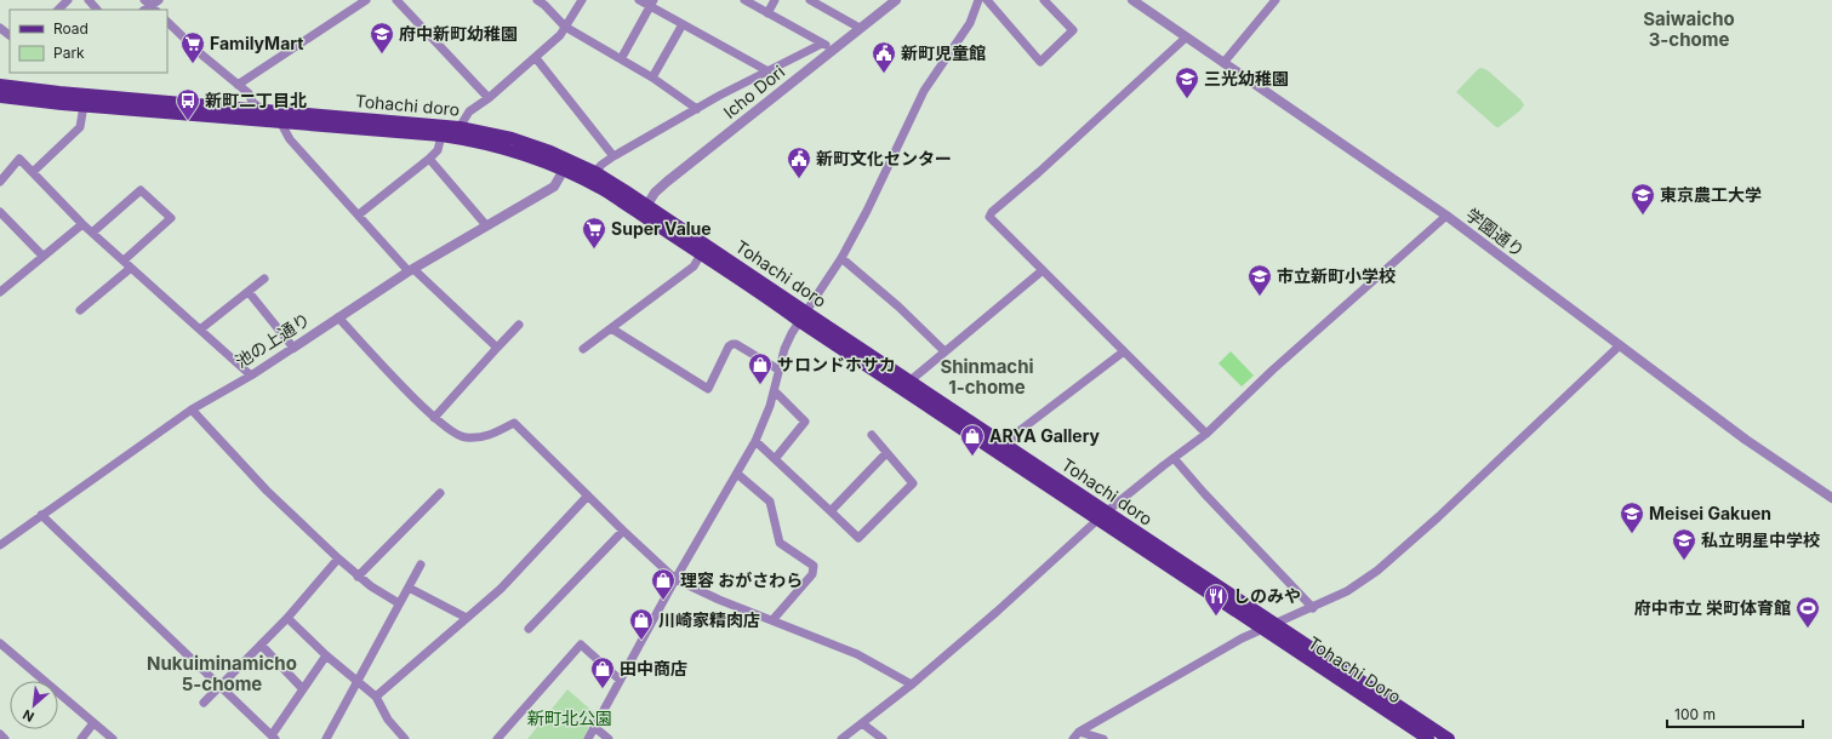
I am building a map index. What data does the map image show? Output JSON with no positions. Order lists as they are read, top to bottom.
{
  "streets": {
    "main road": ["Tohachi doro", "Tohachi Doro"],
    "street": ["Icho Dori", "学園通り", "池の上通り"]
  },
  "crossings": [
    ["Icho Dori", "Tohachi doro"],
    ["Tohachi doro", "池の上通り"],
    ["Tohachi doro", "Tohachi Doro"]
  ],
  "districts": ["Saiwaicho 3-chome", "Shinmachi 1-chome", "Nukuiminamicho 5-chome"],
  "parks": ["新町北公園"],
  "places": {
    "school or university": [
      "府中新町幼稚園",
      "三光幼稚園",
      "東京農工大学",
      "市立新町小学校",
      "Meisei Gakuen",
      "私立明星中学校"
    ],
    "supermarket": ["FamilyMart", "Super Value"],
    "public building": ["新町児童館", "新町文化センター"],
    "bus stop": ["新町二丁目北"],
    "shop": [
      "サロンドホサカ",
      "ARYA Gallery",
      "理容 おがさわら",
      "川崎家精肉店",
      "田中商店"
    ],
    "restaurant": ["しのみや"],
    "sports": ["府中市立 栄町体育館"]
  },
  "legend": ["Road", "Park"],
  "scale_bar": "100 m",
  "north": "bottom left"
}
